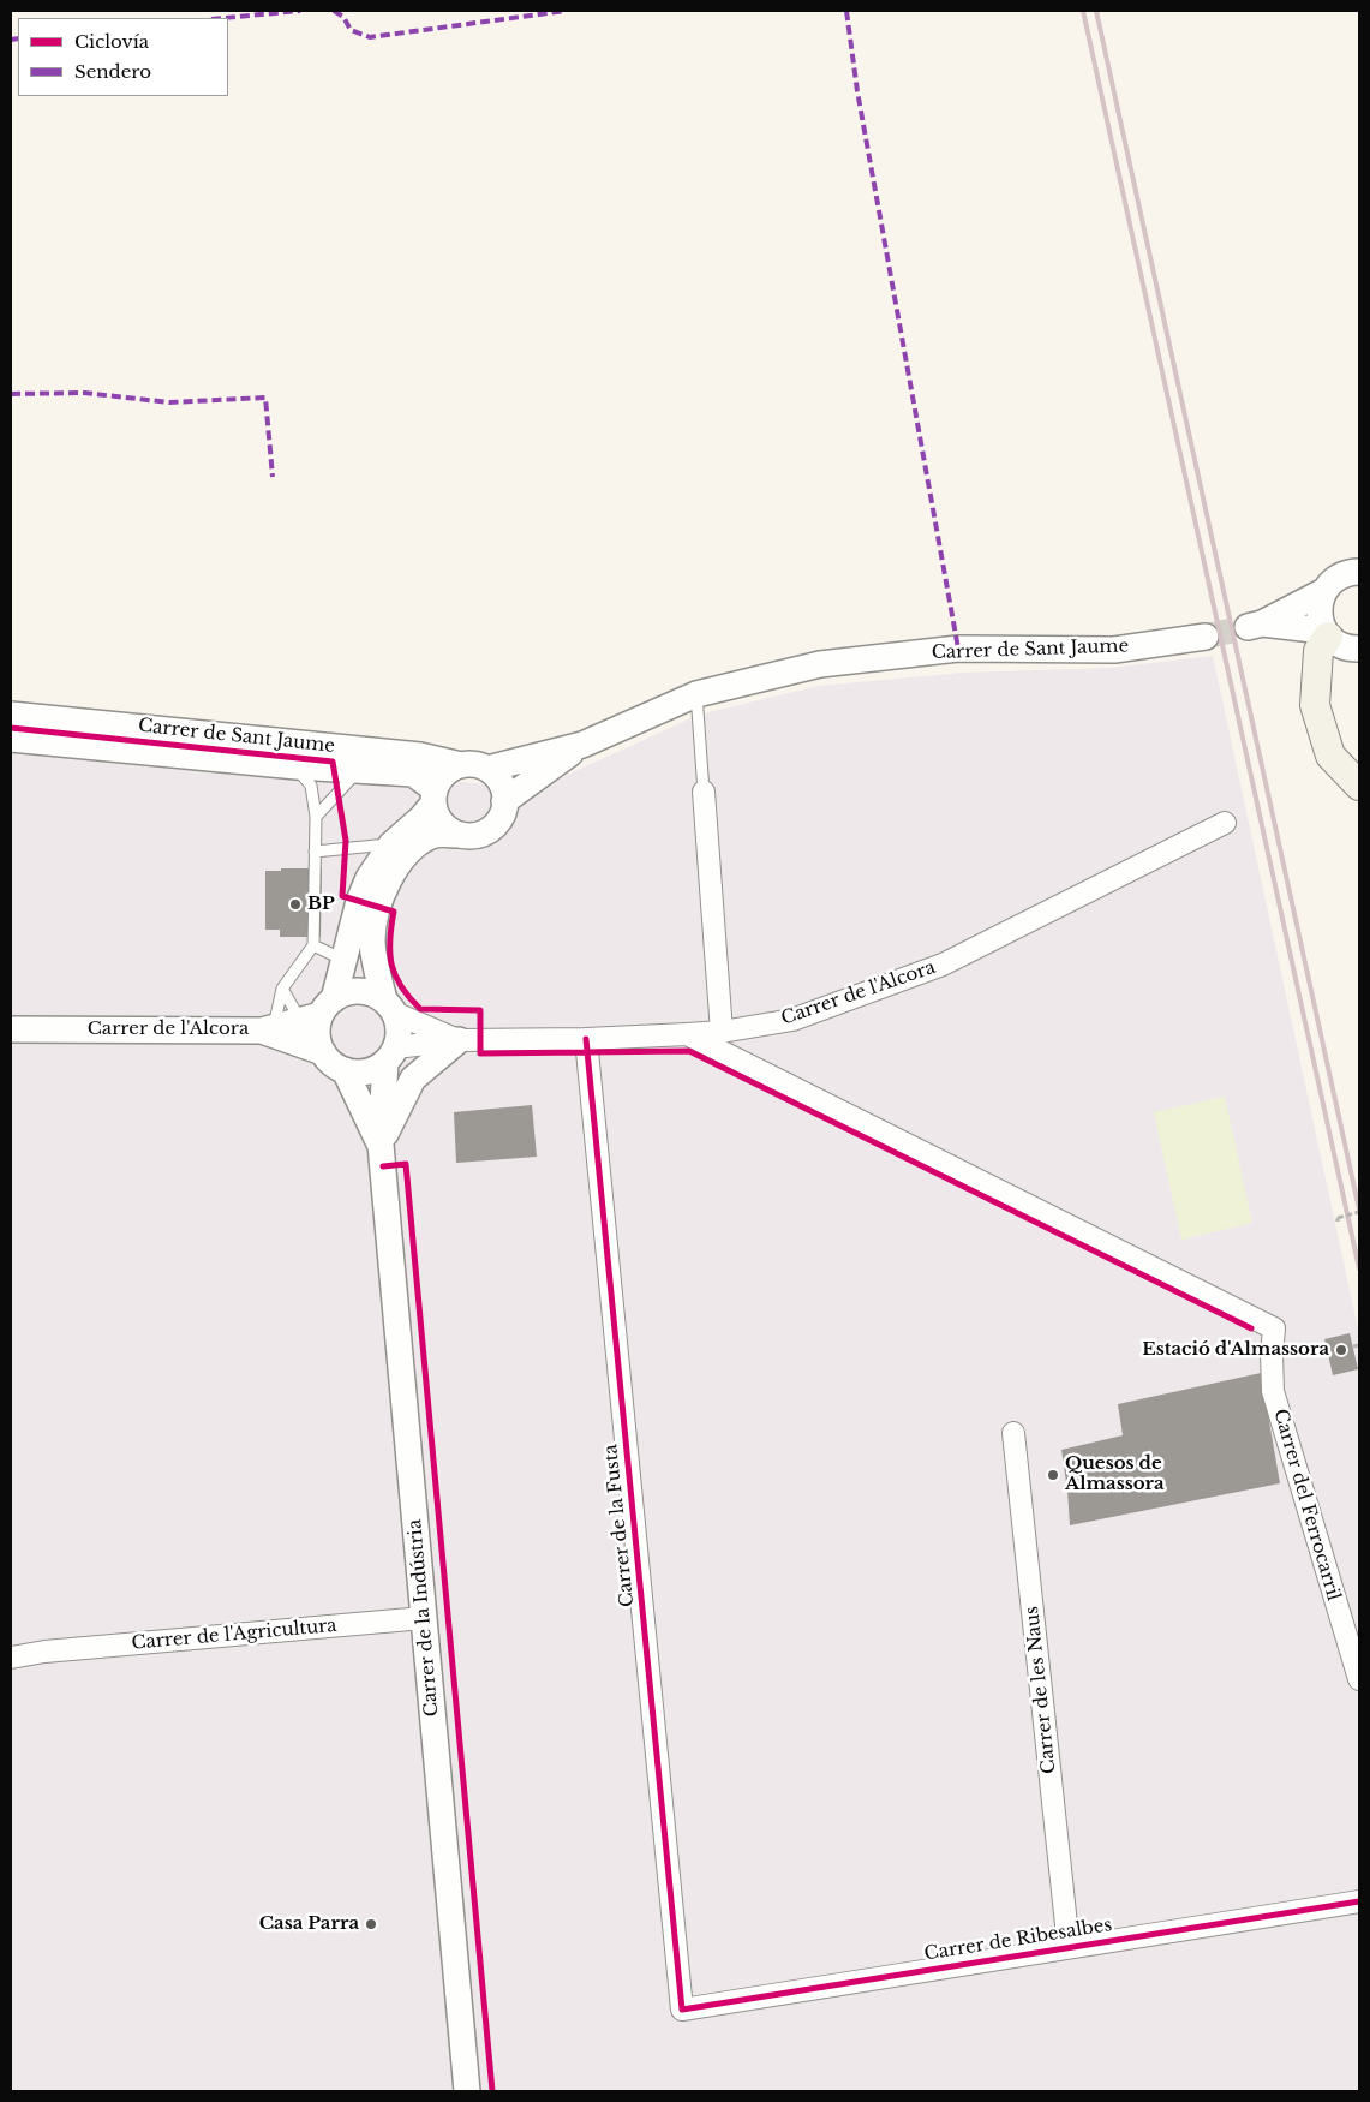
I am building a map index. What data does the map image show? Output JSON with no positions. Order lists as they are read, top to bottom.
{
  "streets": {
    "street": [
      "Carrer de Sant Jaume",
      "Carrer de l'Alcora",
      "Carrer del Ferrocarril",
      "Carrer de la Fusta",
      "Carrer de la Indústria",
      "Carrer de l'Agricultura",
      "Carrer de les Naus",
      "Carrer de Ribesalbes"
    ]
  },
  "crossings": [
    ["Carrer de l'Alcora", "Carrer del Ferrocarril"],
    ["Carrer de l'Alcora", "Carrer de la Fusta"],
    ["Carrer de l'Alcora", "Carrer de la Indústria"],
    ["Carrer de la Fusta", "Carrer de Ribesalbes"],
    ["Carrer de la Indústria", "Carrer de l'Agricultura"],
    ["Carrer de les Naus", "Carrer de Ribesalbes"]
  ],
  "places": [
    "BP",
    "Estació d'Almassora",
    "Quesos de Almassora",
    "Casa Parra"
  ],
  "legend": ["Ciclovía", "Sendero"]
}
